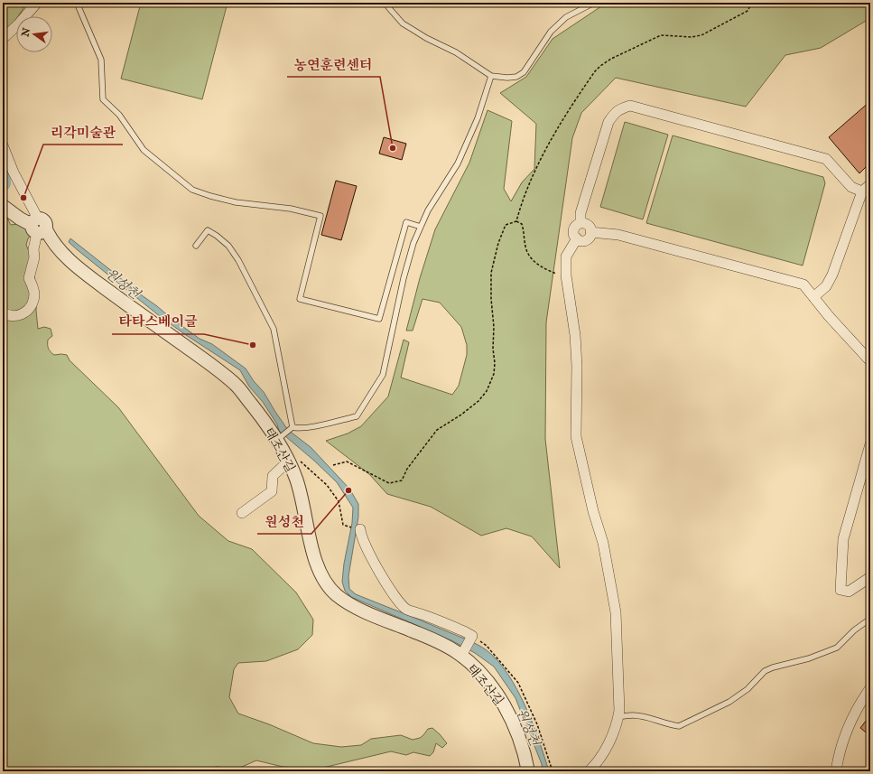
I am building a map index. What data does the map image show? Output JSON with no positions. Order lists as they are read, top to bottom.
{
  "streets": {
    "street": ["태조산길"]
  },
  "water": ["원성천"],
  "places": [
    "농연훈련센터",
    "리각미술관",
    "타타스베이글",
    "원성천"
  ],
  "north": "left"
}
